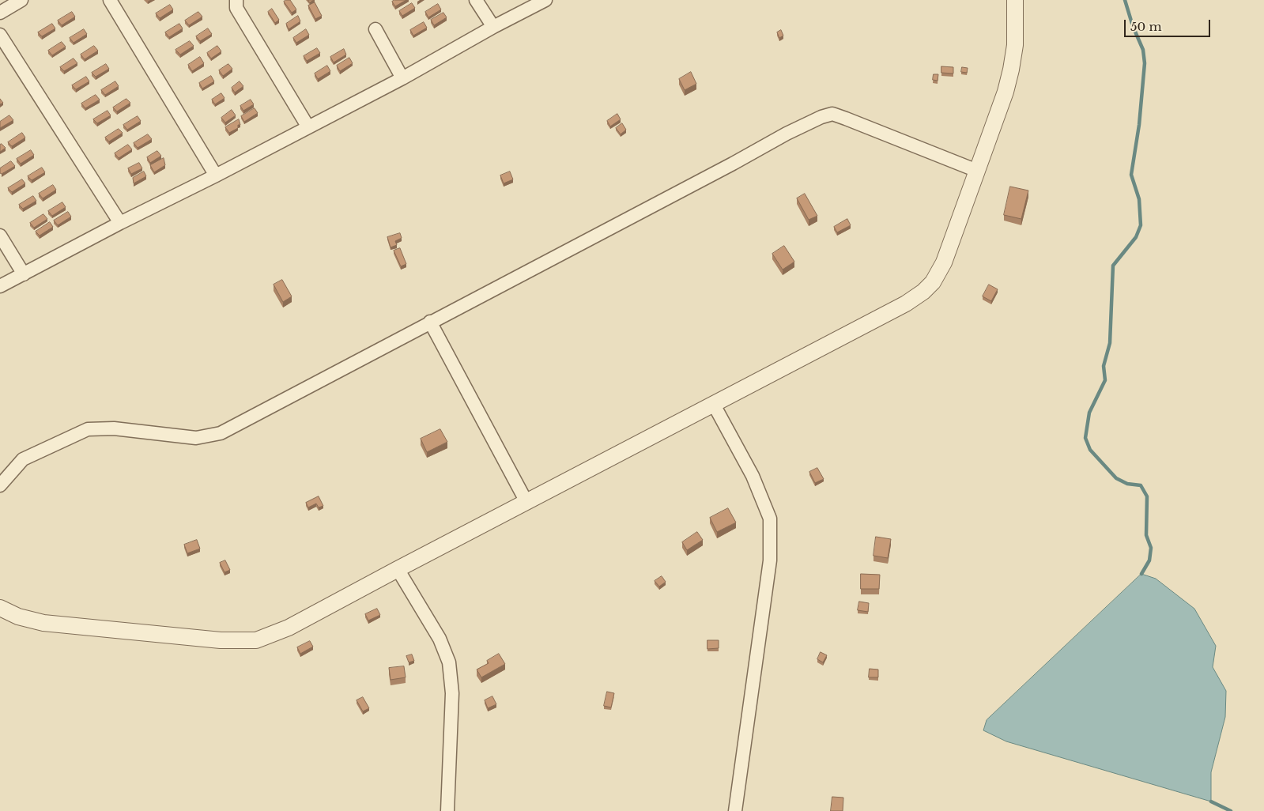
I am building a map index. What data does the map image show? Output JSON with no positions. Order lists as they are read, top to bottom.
{
  "scale_bar": "50 m"
}
